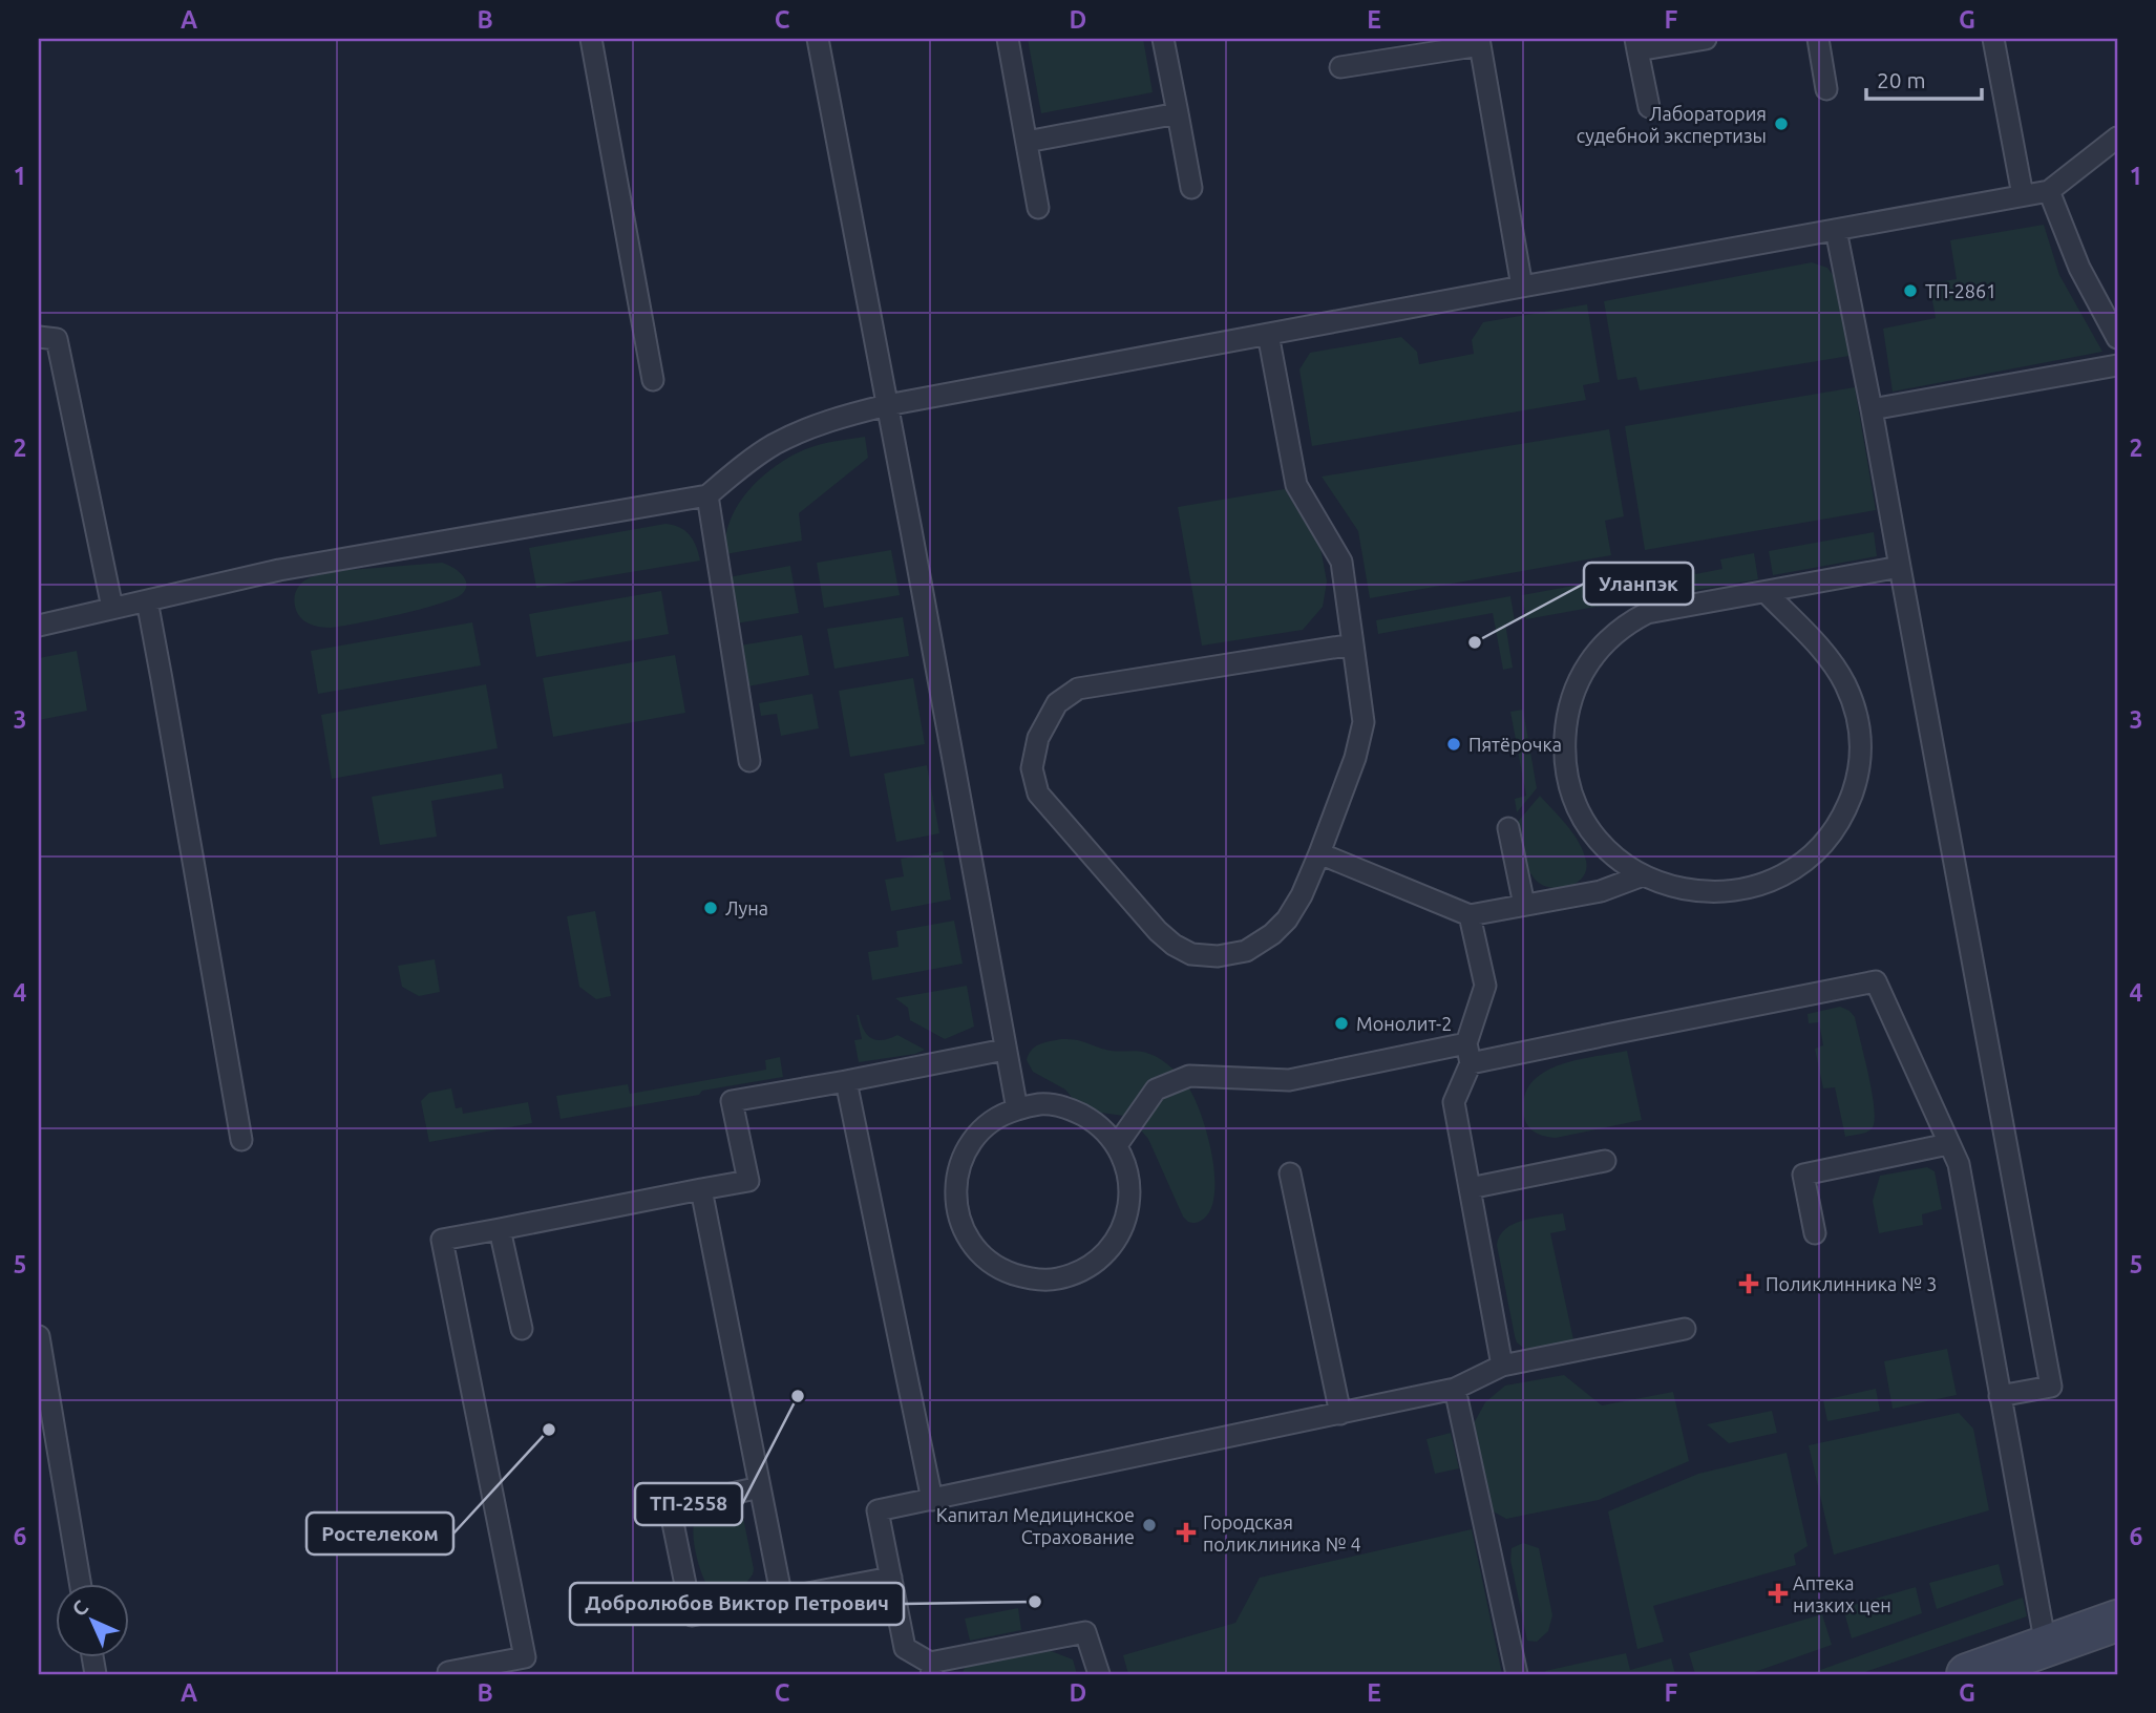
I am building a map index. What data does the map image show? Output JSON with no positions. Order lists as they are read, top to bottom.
{
  "places": {
    "other": [
      "Лаборатория судебной экспертизы",
      "ТП-2861",
      "Уланпэк",
      "Пятёрочка",
      "Луна",
      "Монолит-2",
      "ТП-2558",
      "Ростелеком",
      "Капитал Медицинское Страхование",
      "Добролюбов Виктор Петрович"
    ],
    "health": ["Поликлинника № 3", "Городская поликлиника № 4", "Аптека низких цен"]
  },
  "scale_bar": "20 m",
  "north": "top left",
  "grid": {
    "columns": [
      "A",
      "B",
      "C",
      "D",
      "E",
      "F",
      "G"
    ],
    "rows": [
      "1",
      "2",
      "3",
      "4",
      "5",
      "6"
    ]
  }
}
